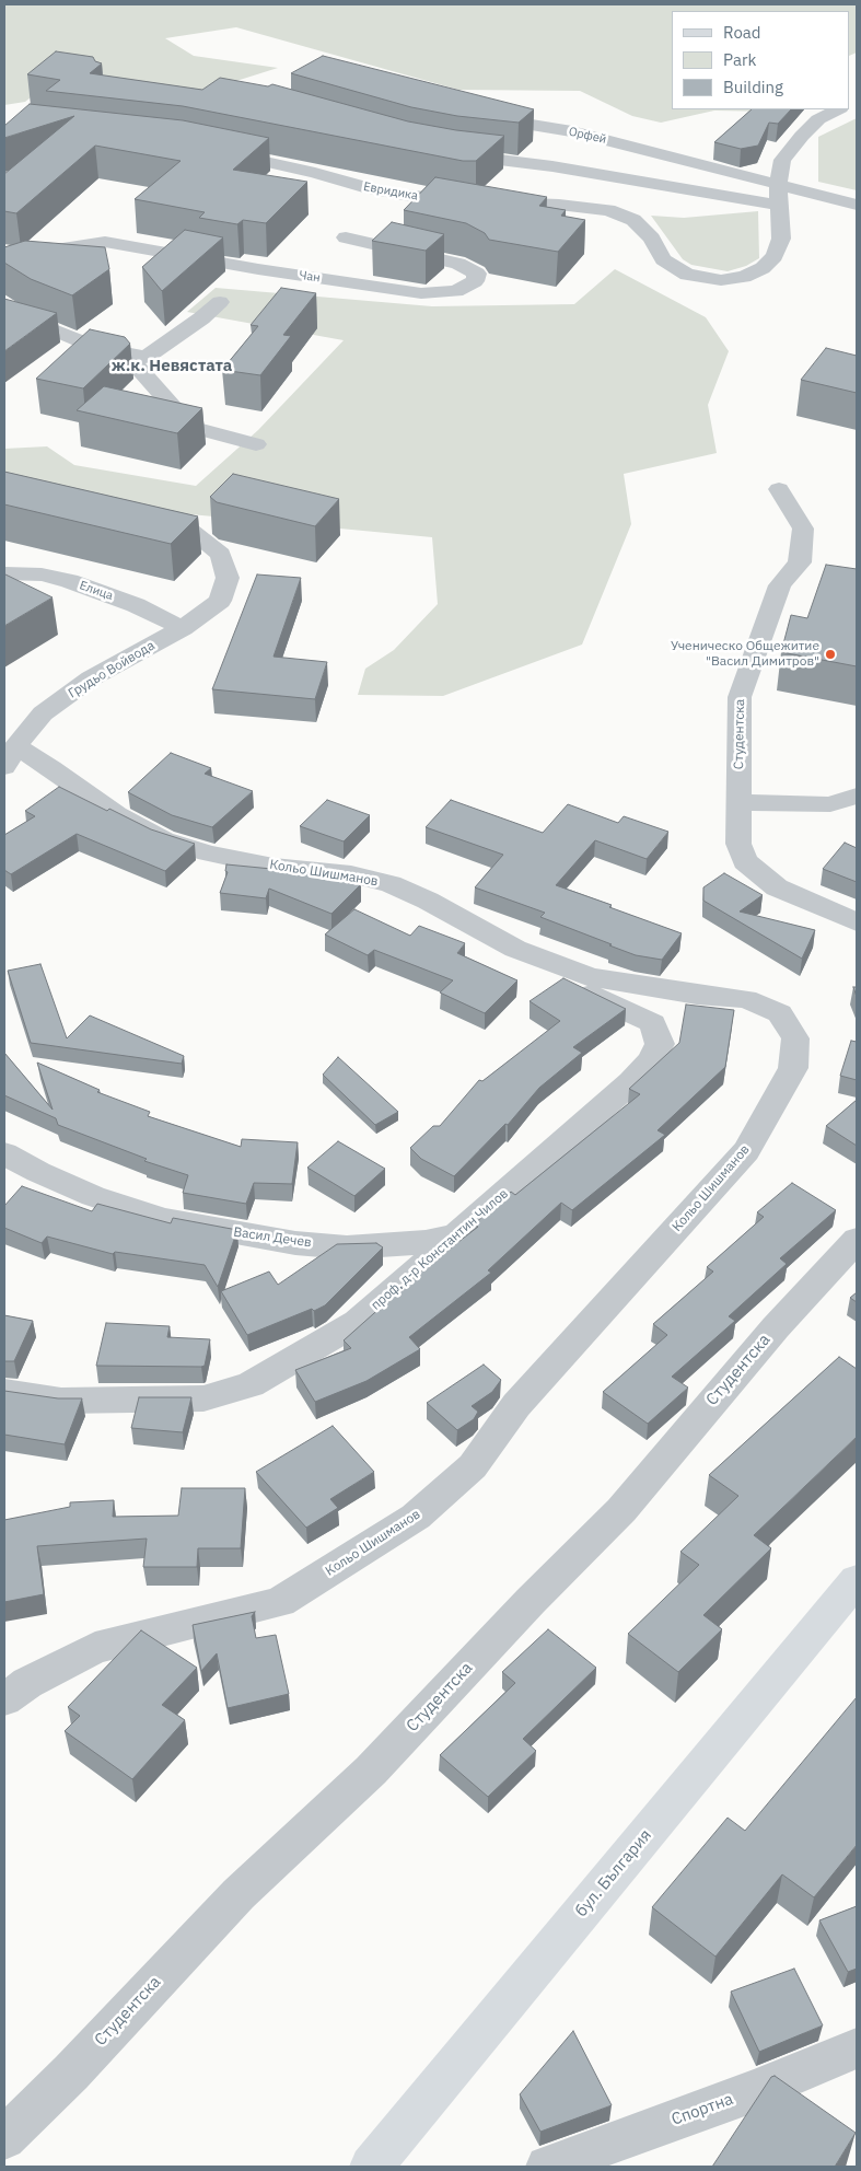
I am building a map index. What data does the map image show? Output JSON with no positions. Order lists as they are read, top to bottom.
{
  "streets": {
    "street": [
      "Орфей",
      "Евридика",
      "Чан",
      "Елица",
      "Грудьо Войвода",
      "Студентска",
      "Кольо Шишманов",
      "Васил Дечев",
      "проф. д-р Константин Чилов",
      "бул. България",
      "Спортна"
    ]
  },
  "crossings": [
    ["Орфей", "Евридика"],
    ["Елица", "Грудьо Войвода"],
    ["Грудьо Войвода", "Кольо Шишманов"],
    ["Кольо Шишманов", "проф. д-р Константин Чилов"],
    ["Васил Дечев", "проф. д-р Константин Чилов"]
  ],
  "districts": ["ж.к. Невястата"],
  "places": ["Ученическо Общежитие \"Васил Димитров\""],
  "legend": ["Road", "Park", "Building"]
}
